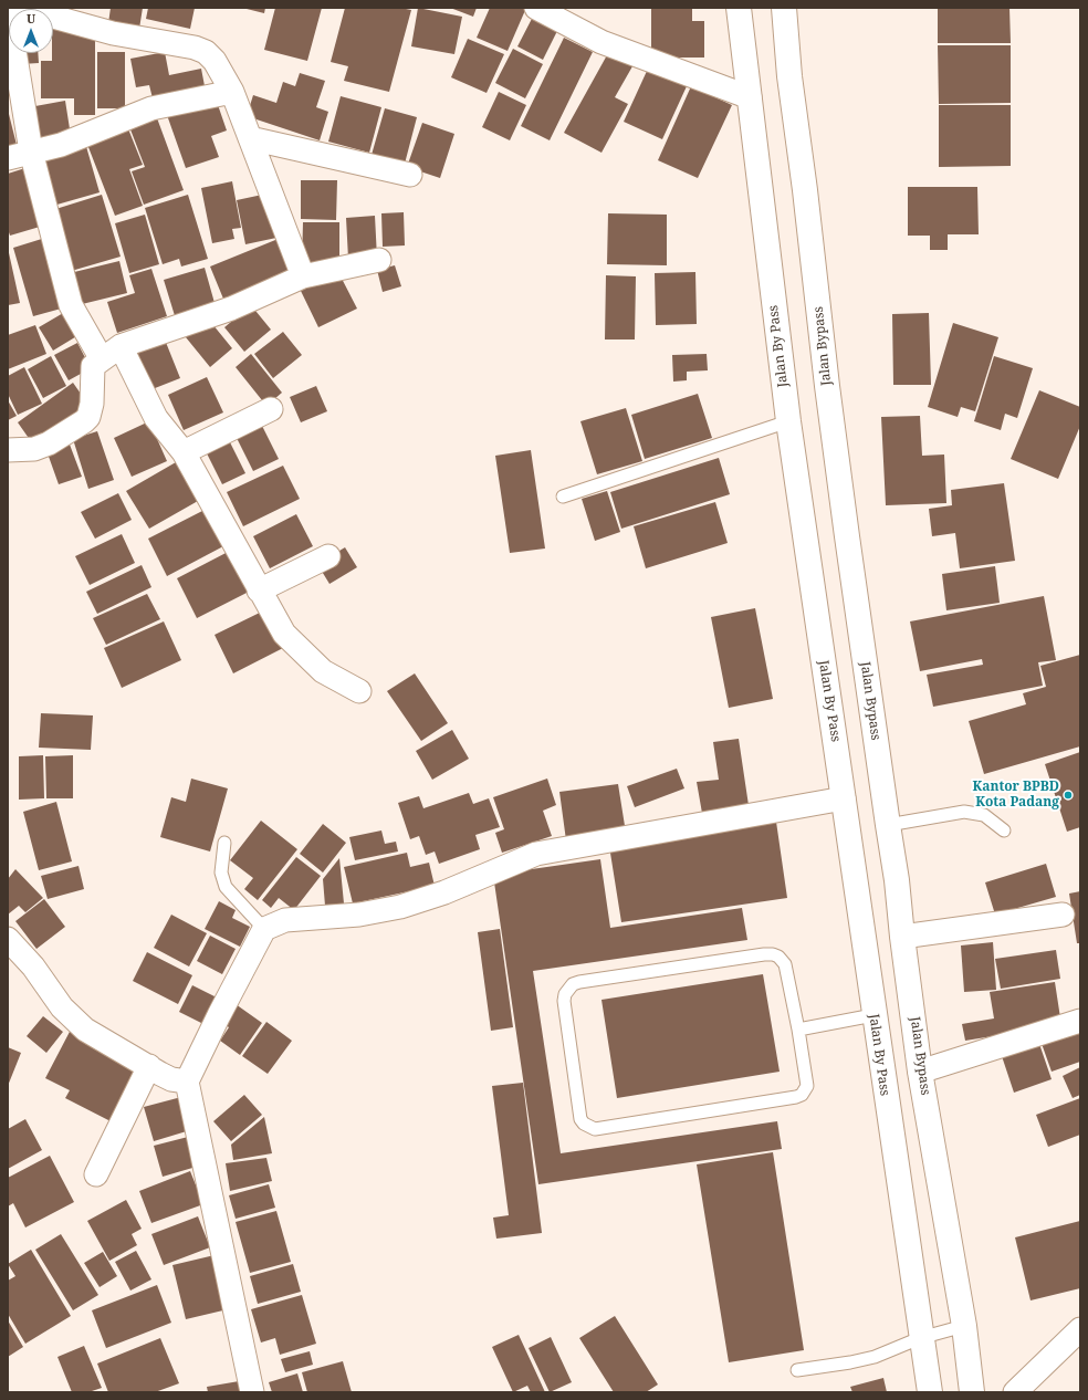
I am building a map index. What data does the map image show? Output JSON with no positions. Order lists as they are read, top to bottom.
{
  "streets": {
    "highway": ["Jalan By Pass", "Jalan Bypass"]
  },
  "places": ["Kantor BPBD Kota Padang"],
  "north": "top"
}
